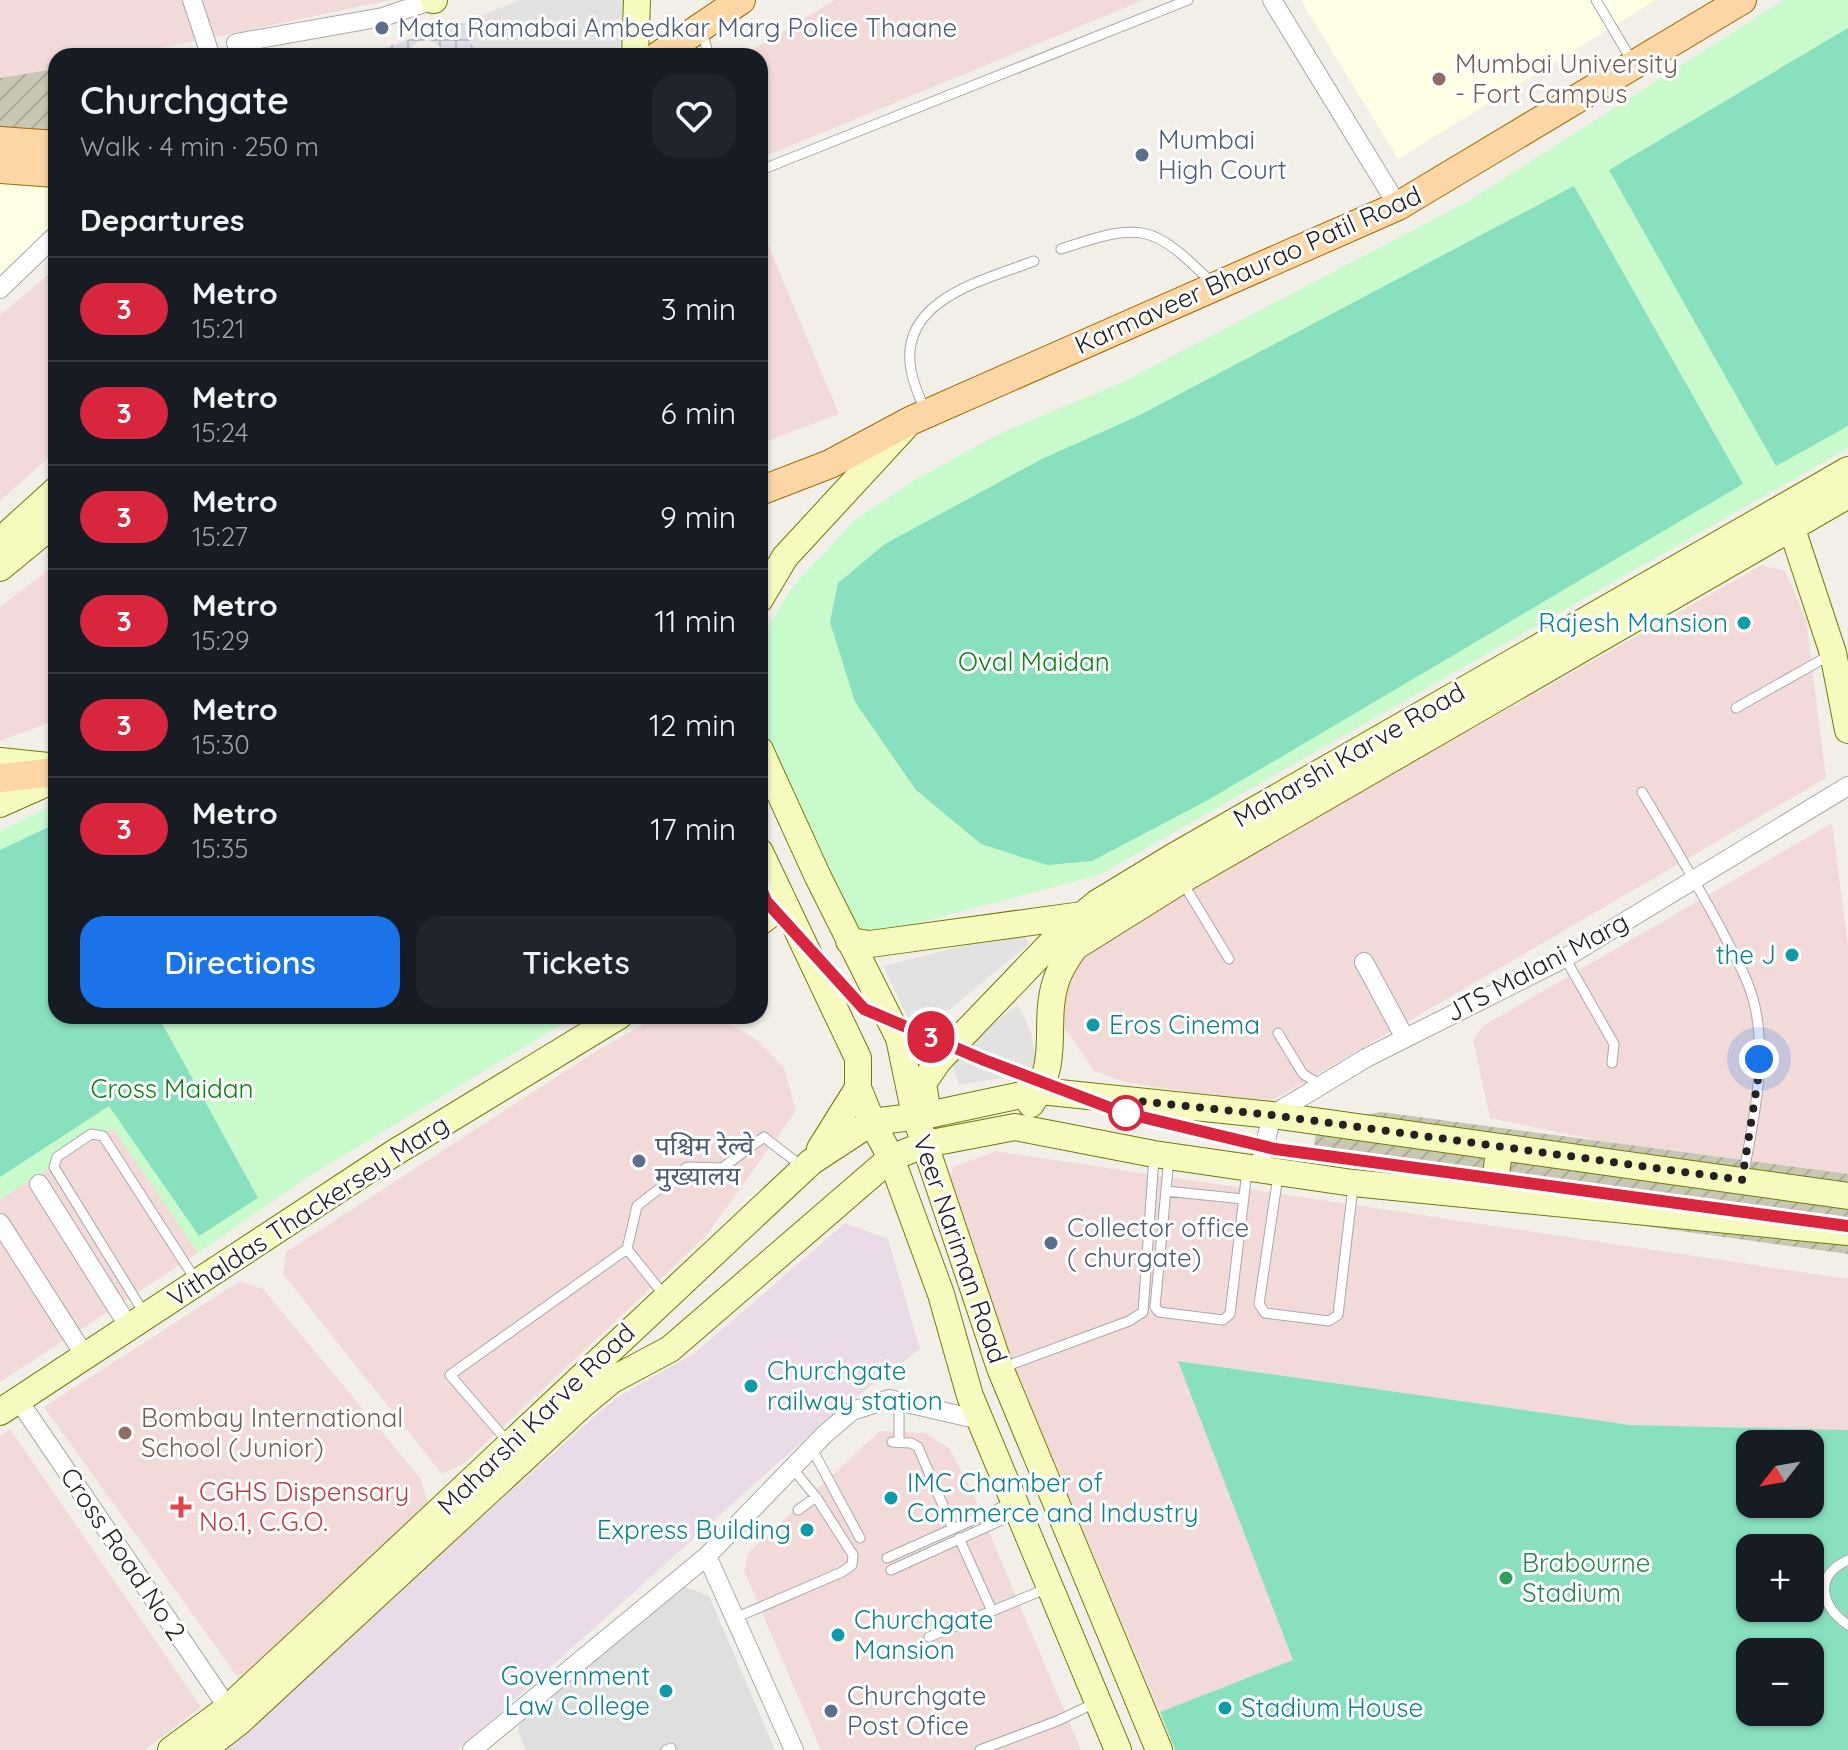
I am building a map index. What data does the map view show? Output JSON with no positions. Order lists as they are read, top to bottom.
{
  "streets": {
    "main road": [
      "Karmaveer Bhaurao Patil Road",
      "Maharshi Karve Road",
      "Vithaldas Thackersey Marg",
      "Veer Nariman Road"
    ],
    "street": ["JTS Malani Marg", "Cross Road No 2"]
  },
  "crossings": [
    ["Maharshi Karve Road", "Veer Nariman Road"],
    ["Maharshi Karve Road", "Cross Road No 2"],
    ["Vithaldas Thackersey Marg", "Cross Road No 2"]
  ],
  "parks": ["Oval Maidan", "Cross Maidan"],
  "places": {
    "other": [
      "Mata Ramabai Ambedkar Marg Police Thaane",
      "Mumbai University - Fort Campus",
      "Mumbai High Court",
      "Rajesh Mansion",
      "the J",
      "Eros Cinema",
      "पश्चिम रेल्वे मुख्यालय",
      "Collector office ( churgate)",
      "Churchgate railway station",
      "Bombay International School (Junior)",
      "IMC Chamber of Commerce and Industry",
      "Express Building",
      "Brabourne Stadium",
      "Churchgate Mansion",
      "Government Law College",
      "Stadium House",
      "Churchgate Post Ofice"
    ],
    "health": ["CGHS Dispensary No.1, C.G.O."]
  },
  "lines": ["metro line 3"],
  "north": "bottom left",
  "page": {
    "on_map": "3",
    "heading": [
      ["Churchgate", "Walk · 4 min · 250 m"],
      "Departures"
    ],
    "list": [
      {
        "mark": "3",
        "name": "Metro",
        "note": "15:21",
        "value": "3 min"
      },
      {
        "mark": "3",
        "name": "Metro",
        "note": "15:24",
        "value": "6 min"
      },
      {
        "mark": "3",
        "name": "Metro",
        "note": "15:27",
        "value": "9 min"
      },
      {
        "mark": "3",
        "name": "Metro",
        "note": "15:29",
        "value": "11 min"
      },
      {
        "mark": "3",
        "name": "Metro",
        "note": "15:30",
        "value": "12 min"
      },
      {
        "mark": "3",
        "name": "Metro",
        "note": "15:35",
        "value": "17 min"
      }
    ],
    "buttons": ["Directions", "Tickets"],
    "map_buttons": ["+", "−"]
  }
}
